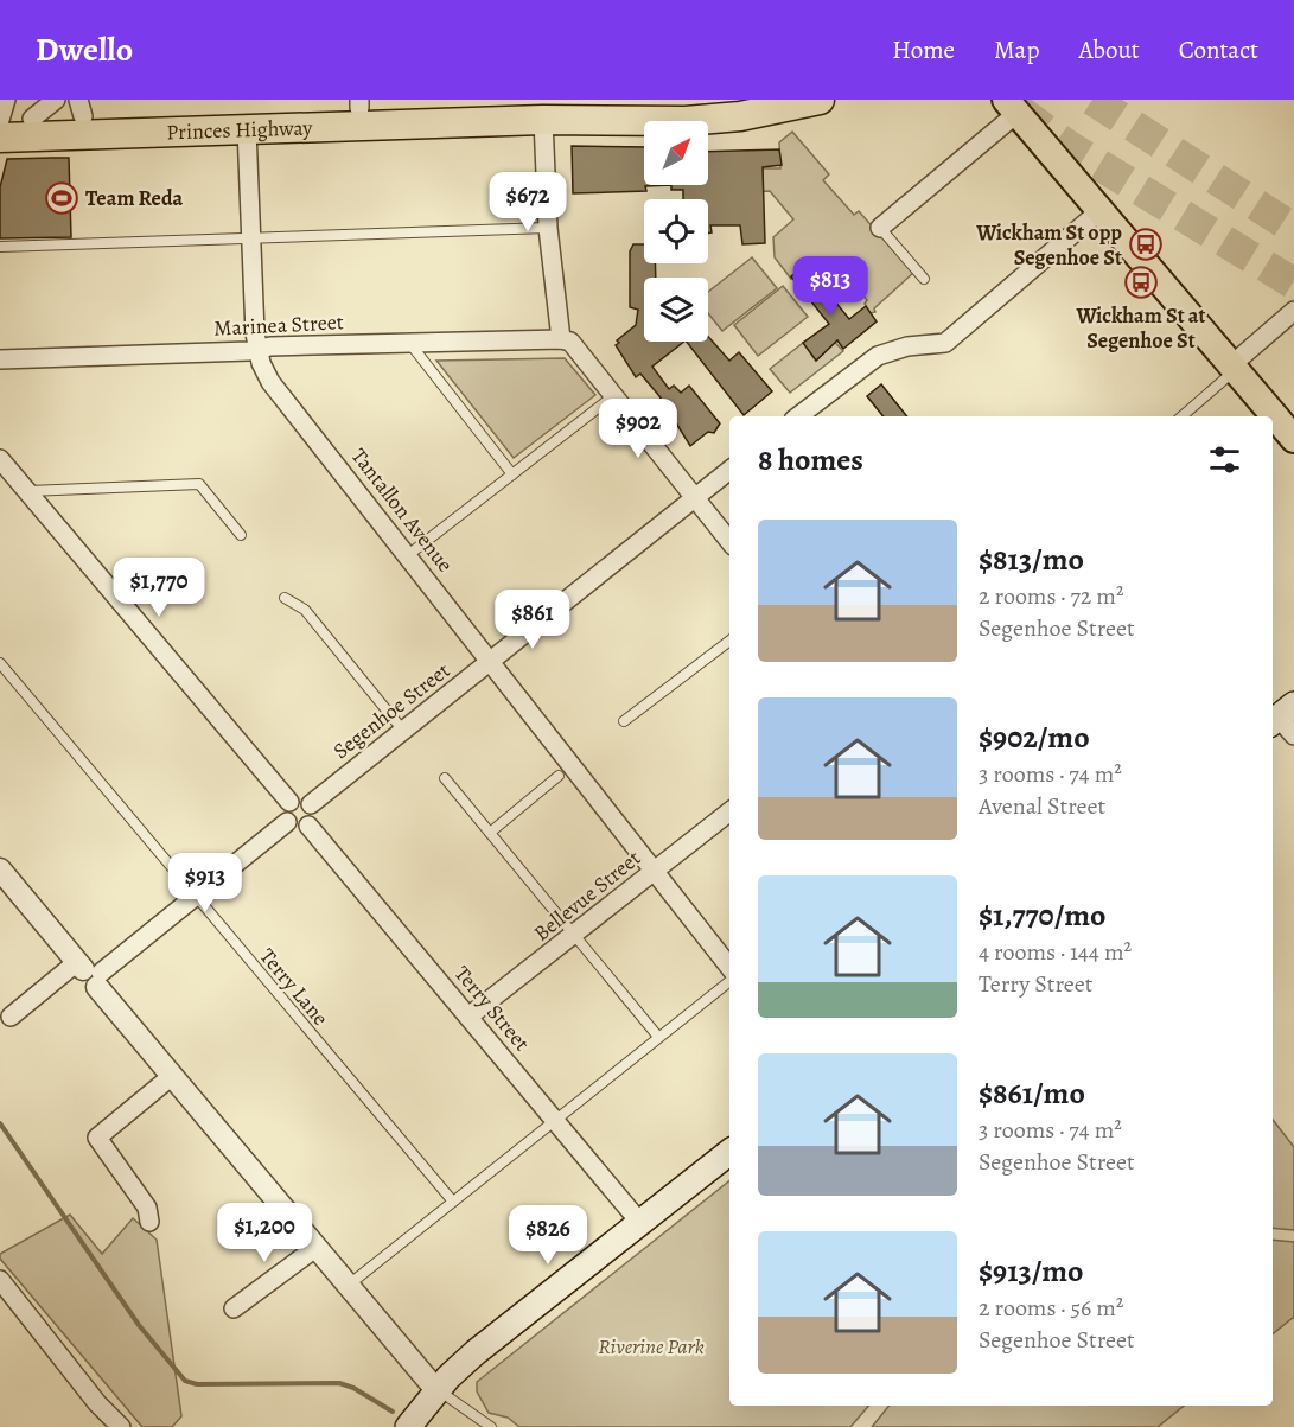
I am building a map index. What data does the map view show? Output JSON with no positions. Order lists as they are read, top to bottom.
{
  "streets": {
    "highway": ["Princes Highway"],
    "street": [
      "Marinea Street",
      "Tantallon Avenue",
      "Segenhoe Street",
      "Bellevue Street",
      "Terry Street"
    ],
    "lane": ["Terry Lane"]
  },
  "crossings": [
    ["Princes Highway", "Tantallon Avenue"],
    ["Marinea Street", "Tantallon Avenue"],
    ["Tantallon Avenue", "Segenhoe Street"],
    ["Tantallon Avenue", "Bellevue Street"],
    ["Segenhoe Street", "Terry Street"],
    ["Bellevue Street", "Terry Street"]
  ],
  "parks": ["Riverine Park"],
  "places": {
    "sports": ["Team Reda"],
    "bus stop": ["Wickham St opp Segenhoe St", "Wickham St at Segenhoe St"]
  },
  "north": "top right",
  "page": {
    "header": "Dwello",
    "nav": [
      "Home",
      "Map",
      "About",
      "Contact"
    ],
    "price": [
      "$672",
      "$813",
      "$902",
      "$1,770",
      "$861",
      "$913",
      "$1,200",
      "$826"
    ],
    "heading": "8 homes",
    "list": [
      {
        "name": "$813/mo",
        "note": "2 rooms · 72 m² · Segenhoe Street"
      },
      {
        "name": "$902/mo",
        "note": "3 rooms · 74 m² · Avenal Street"
      },
      {
        "name": "$1,770/mo",
        "note": "4 rooms · 144 m² · Terry Street"
      },
      {
        "name": "$861/mo",
        "note": "3 rooms · 74 m² · Segenhoe Street"
      },
      {
        "name": "$913/mo",
        "note": "2 rooms · 56 m² · Segenhoe Street"
      }
    ]
  }
}
